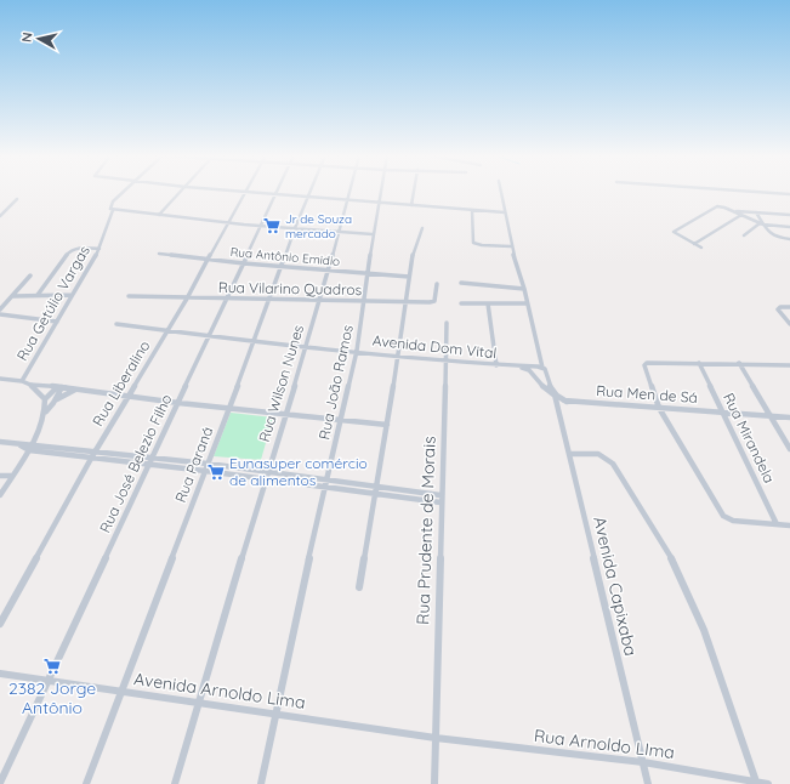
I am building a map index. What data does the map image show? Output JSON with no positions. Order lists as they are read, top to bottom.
{
  "streets": {
    "street": [
      "Rua Antônio Emidio",
      "Rua Vilarino Quadros",
      "Rua Getúlio Vargas",
      "Avenida Dom Vital",
      "Rua João Ramos",
      "Rua Liberalino",
      "Rua Wilson Nunes",
      "Rua Men de Sá",
      "Rua Mirandela",
      "Rua José Belezio Filho",
      "Rua Paraná",
      "Rua Prudente de Morais",
      "Avenida Capixaba",
      "Avenida Arnoldo Lima",
      "Rua Arnoldo LIma"
    ]
  },
  "crossings": [
    ["Rua Antônio Emidio", "Rua João Ramos"],
    ["Rua Antônio Emidio", "Rua Liberalino"],
    ["Rua Antônio Emidio", "Rua Wilson Nunes"],
    ["Rua Antônio Emidio", "Rua José Belezio Filho"],
    ["Rua Antônio Emidio", "Rua Paraná"],
    ["Rua Vilarino Quadros", "Rua João Ramos"],
    ["Rua Vilarino Quadros", "Rua Liberalino"],
    ["Rua Vilarino Quadros", "Rua Wilson Nunes"],
    ["Rua Vilarino Quadros", "Rua José Belezio Filho"],
    ["Rua Vilarino Quadros", "Rua Paraná"],
    ["Avenida Dom Vital", "Rua João Ramos"],
    ["Avenida Dom Vital", "Rua Liberalino"],
    ["Avenida Dom Vital", "Rua Wilson Nunes"],
    ["Avenida Dom Vital", "Rua Men de Sá"],
    ["Avenida Dom Vital", "Rua José Belezio Filho"],
    ["Avenida Dom Vital", "Rua Paraná"],
    ["Avenida Dom Vital", "Rua Prudente de Morais"],
    ["Rua João Ramos", "Avenida Arnoldo Lima"],
    ["Rua Wilson Nunes", "Avenida Arnoldo Lima"],
    ["Rua Men de Sá", "Rua Mirandela"],
    ["Rua Men de Sá", "Avenida Capixaba"],
    ["Rua José Belezio Filho", "Avenida Arnoldo Lima"],
    ["Rua Paraná", "Avenida Arnoldo Lima"],
    ["Rua Prudente de Morais", "Avenida Arnoldo Lima"],
    ["Rua Prudente de Morais", "Rua Arnoldo LIma"],
    ["Avenida Capixaba", "Rua Arnoldo LIma"],
    ["Avenida Arnoldo Lima", "Rua Arnoldo LIma"]
  ],
  "places": {
    "supermarket": ["Jr de Souza mercado", "Eunasuper comércio de alimentos", "2382 Jorge Antônio"]
  },
  "north": "left"
}
